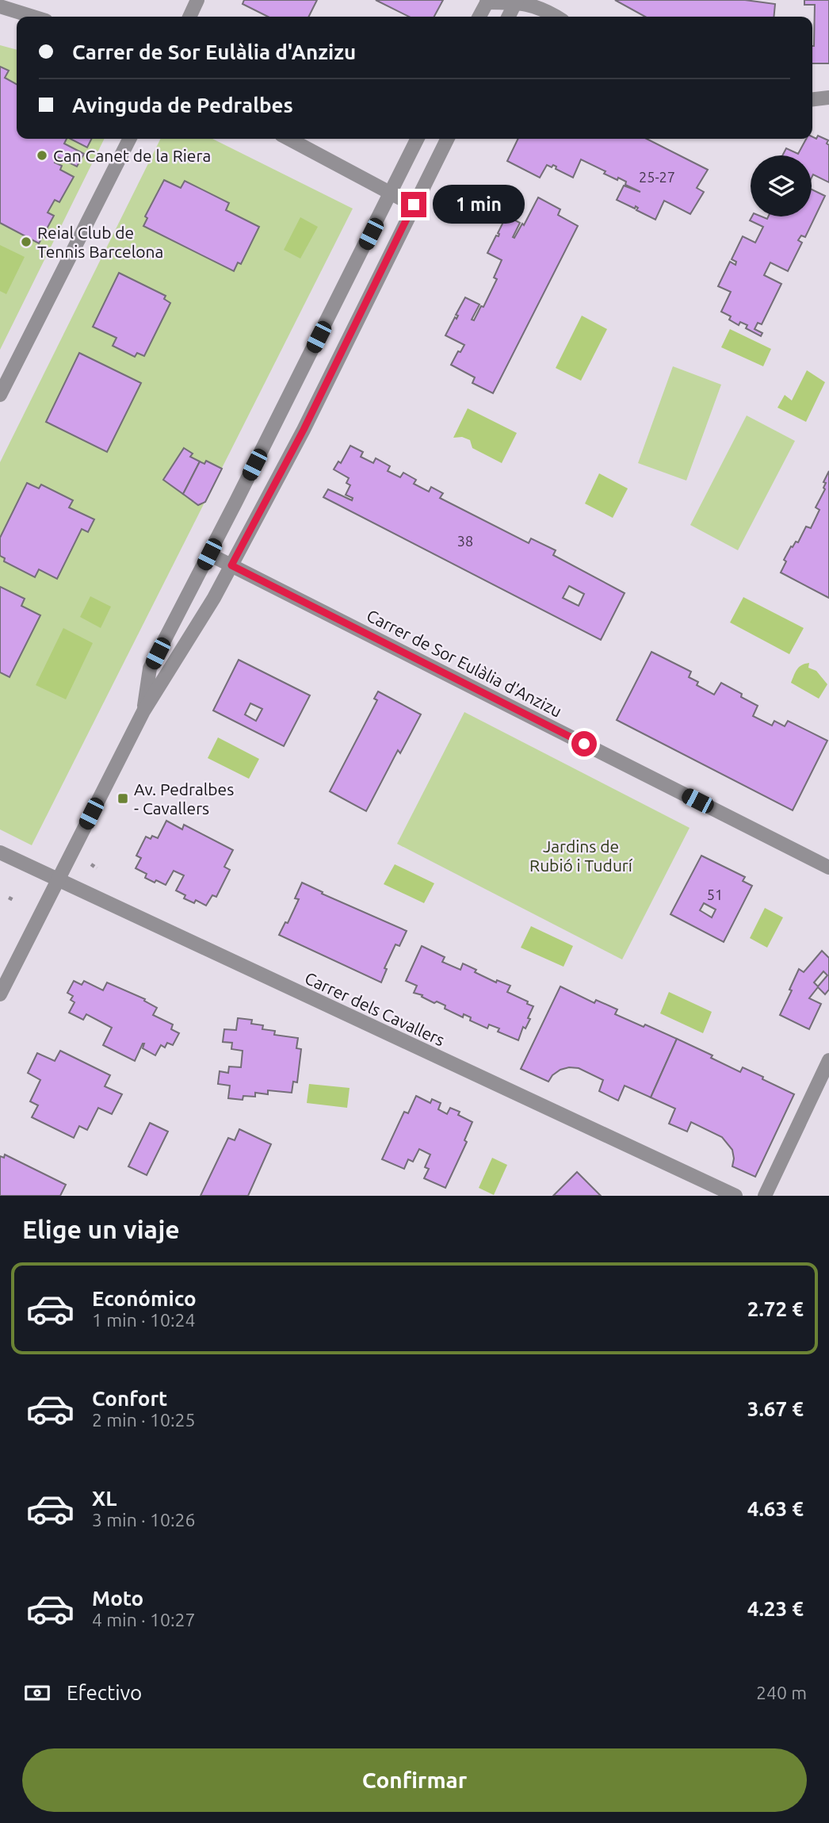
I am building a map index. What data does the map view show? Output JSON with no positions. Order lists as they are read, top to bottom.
{
  "streets": {
    "street": ["Carrer de Sor Eulàlia d'Anzizu", "Carrer dels Cavallers"]
  },
  "parks": ["Jardins de Rubió i Tudurí"],
  "places": {
    "other": ["Can Canet de la Riera", "Reial Club de Tennis Barcelona"],
    "transit": ["Av. Pedralbes - Cavallers"]
  },
  "house_numbers": ["25-27", "38", "51"],
  "page": {
    "banner": ["Carrer de Sor Eulàlia d'Anzizu", "Avinguda de Pedralbes"],
    "bubble": "1 min",
    "heading": "Elige un viaje",
    "list": [
      {
        "name": "Económico",
        "note": "1 min · 10:24",
        "value": "2.72 €"
      },
      {
        "name": "Confort",
        "note": "2 min · 10:25",
        "value": "3.67 €"
      },
      {
        "name": "XL",
        "note": "3 min · 10:26",
        "value": "4.63 €"
      },
      {
        "name": "Moto",
        "note": "4 min · 10:27",
        "value": "4.23 €"
      }
    ],
    "pay": ["Efectivo", "240 m"],
    "buttons": "Confirmar"
  }
}
